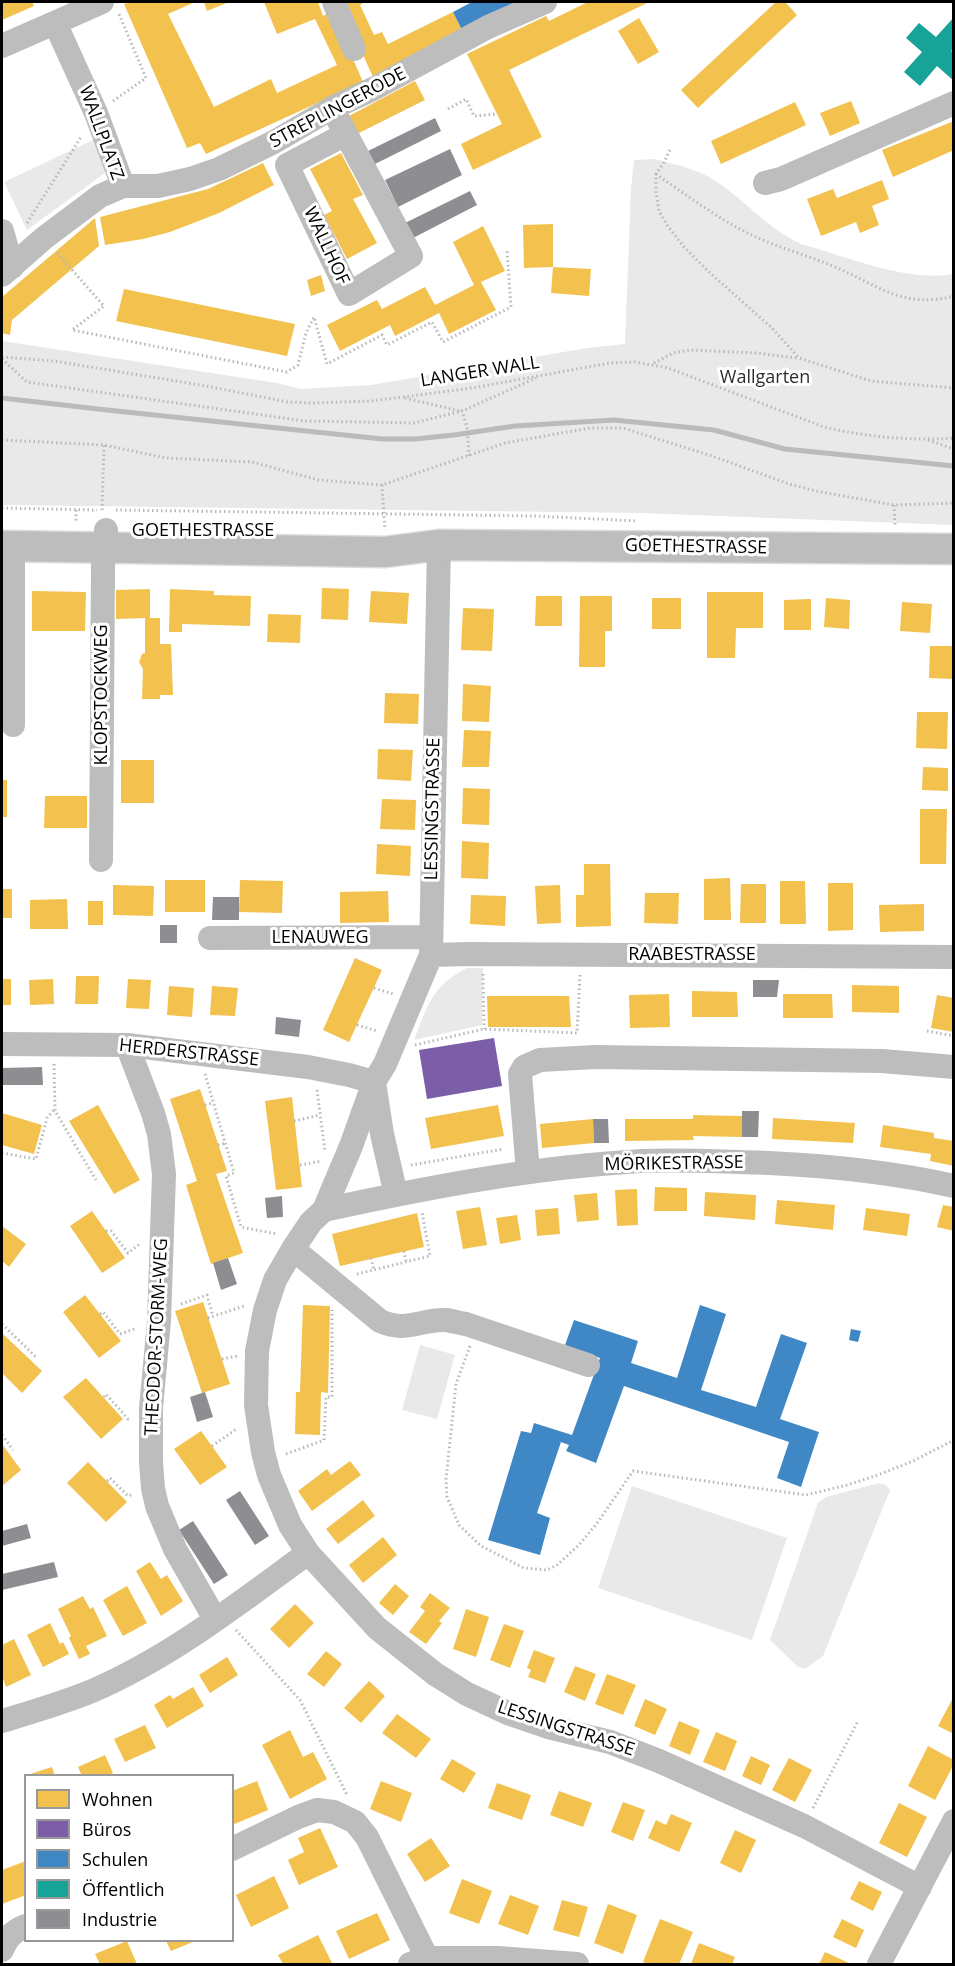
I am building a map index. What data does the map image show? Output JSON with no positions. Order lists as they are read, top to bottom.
{
  "streets": {
    "main road": ["GOETHESTRASSE"],
    "street": [
      "STREPLINGERODE",
      "WALLPLATZ",
      "WALLHOF",
      "KLOPSTOCKWEG",
      "LESSINGSTRASSE",
      "LENAUWEG",
      "RAABESTRASSE",
      "HERDERSTRASSE",
      "MÖRIKESTRASSE",
      "THEODOR-STORM-WEG"
    ],
    "path": ["LANGER WALL"]
  },
  "crossings": [
    ["STREPLINGERODE", "WALLPLATZ"],
    ["STREPLINGERODE", "WALLHOF"],
    ["GOETHESTRASSE", "KLOPSTOCKWEG"],
    ["GOETHESTRASSE", "LESSINGSTRASSE"],
    ["LESSINGSTRASSE", "LENAUWEG"],
    ["LESSINGSTRASSE", "RAABESTRASSE"],
    ["LESSINGSTRASSE", "HERDERSTRASSE"],
    ["LESSINGSTRASSE", "MÖRIKESTRASSE"],
    ["LENAUWEG", "RAABESTRASSE"],
    ["HERDERSTRASSE", "THEODOR-STORM-WEG"]
  ],
  "parks": ["Wallgarten"],
  "legend": [
    "Wohnen",
    "Büros",
    "Schulen",
    "Öffentlich",
    "Industrie"
  ]
}
